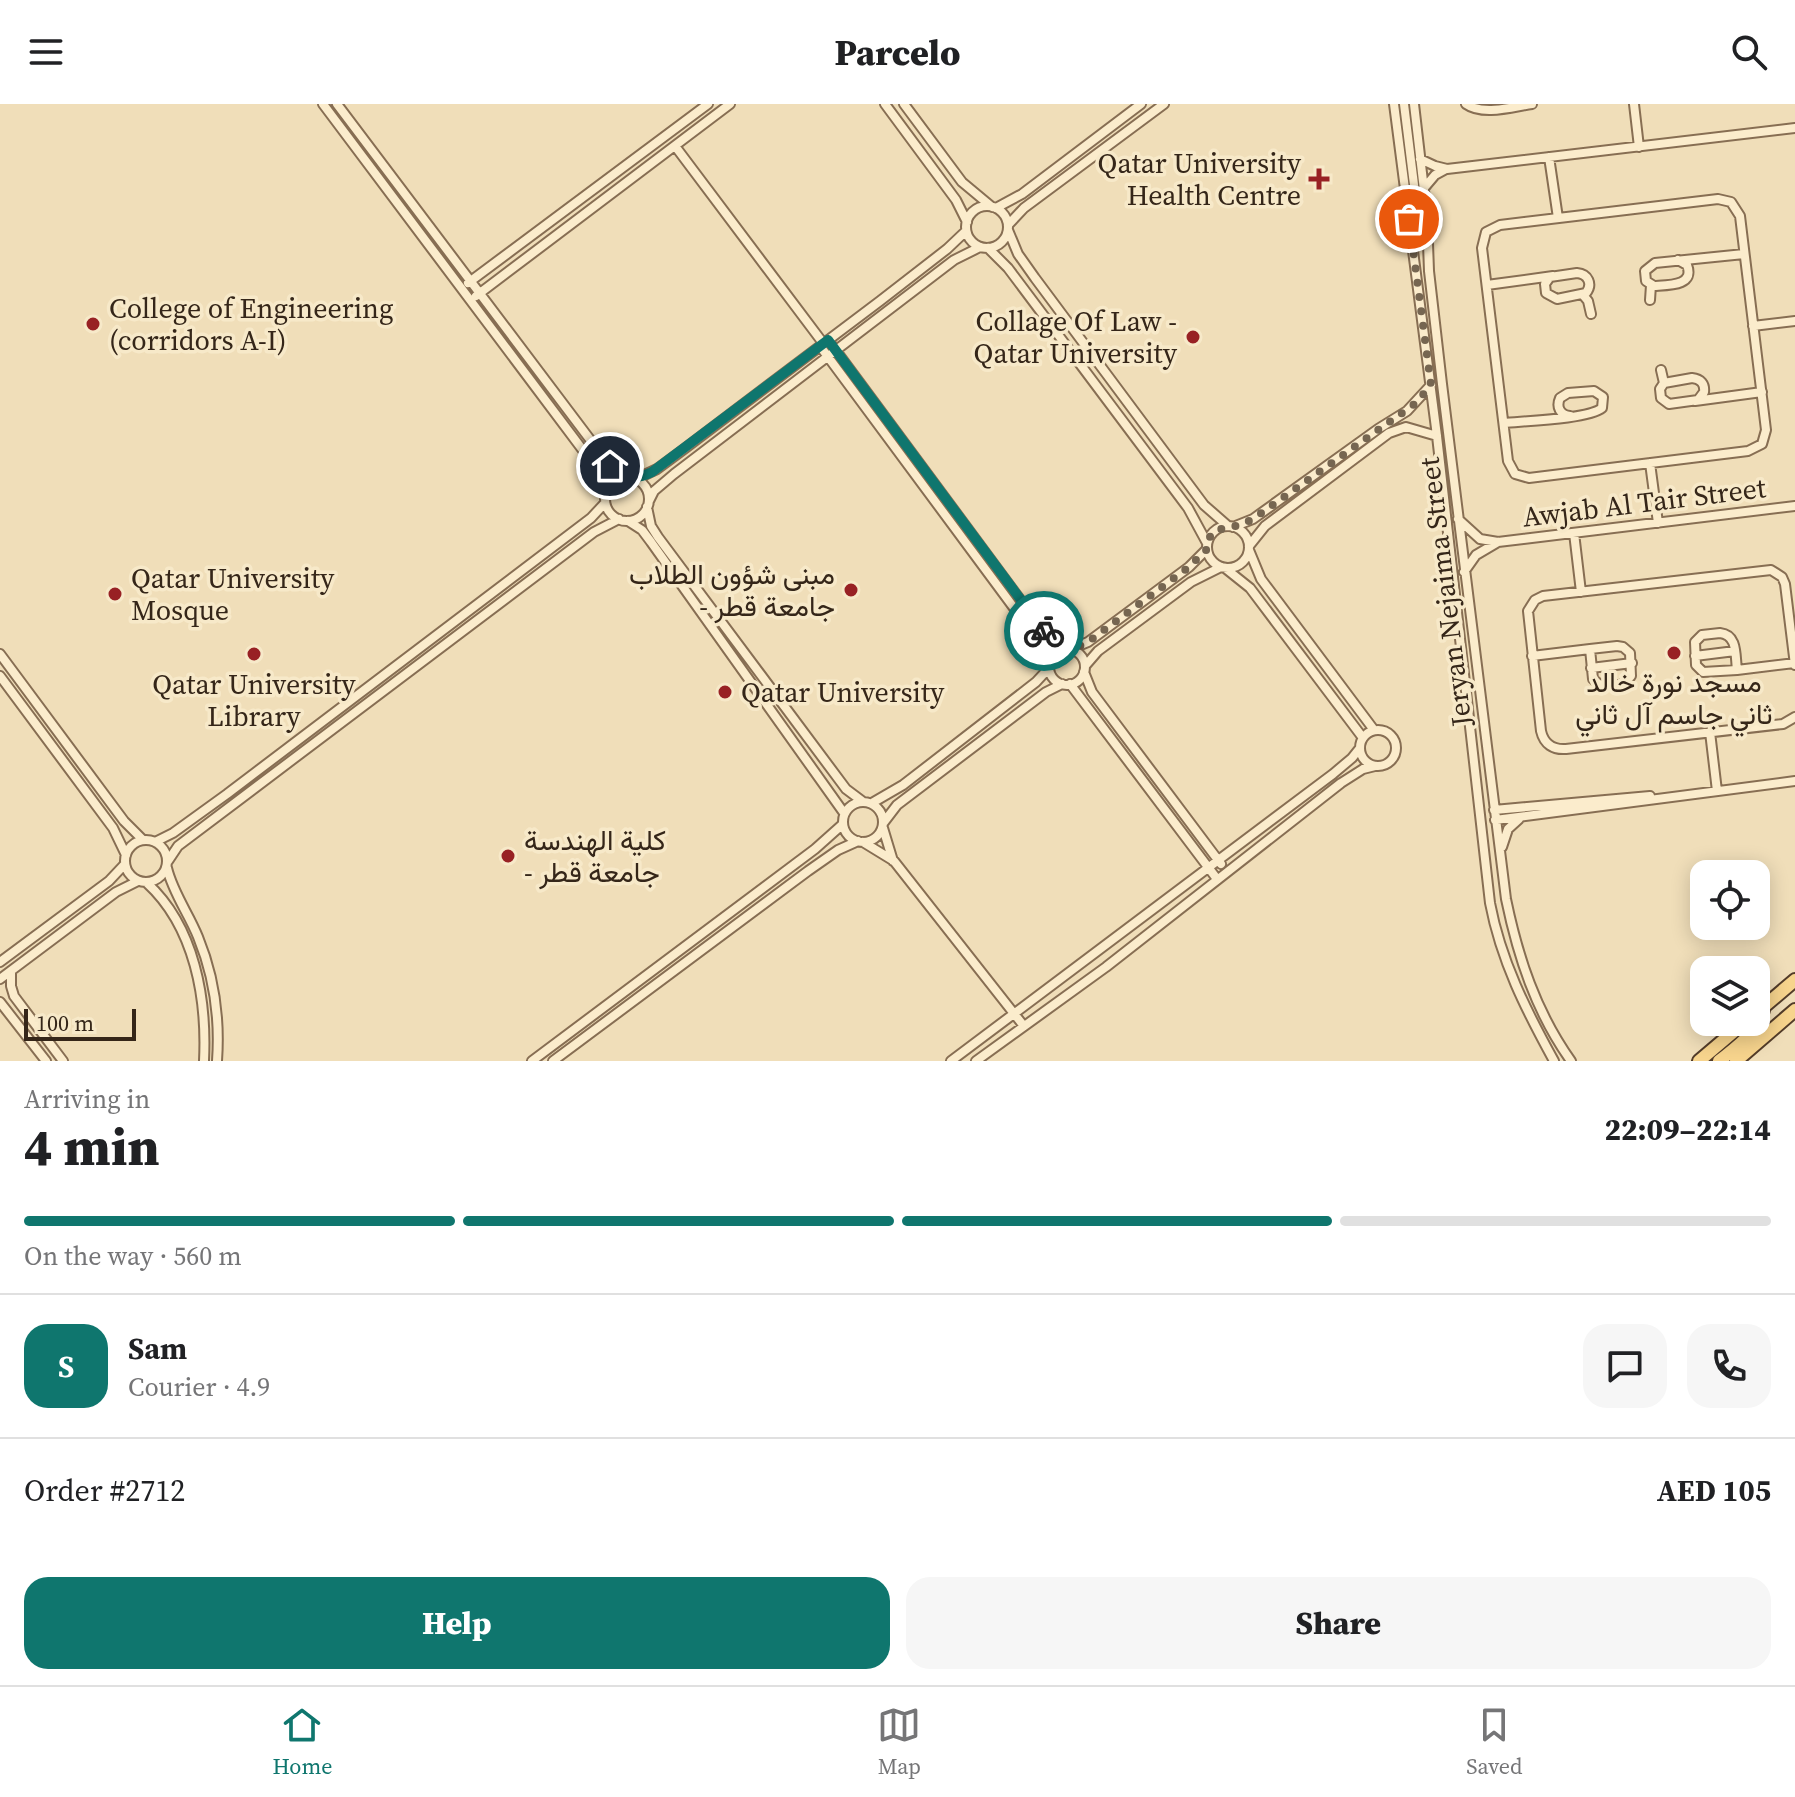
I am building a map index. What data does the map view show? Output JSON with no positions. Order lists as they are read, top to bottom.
{
  "streets": {
    "street": ["Awjab Al Tair Street", "Jeryan Nejaima Street"]
  },
  "crossings": [
    ["Awjab Al Tair Street", "Jeryan Nejaima Street"]
  ],
  "places": {
    "health": ["Qatar University Health Centre"],
    "other": [
      "College of Engineering (corridors A-I)",
      "Collage Of Law - Qatar University",
      "مبنى شؤون الطلاب - جامعة قطر",
      "Qatar University Mosque",
      "مسجد نورة خالد ثاني جاسم آل ثاني",
      "Qatar University Library",
      "Qatar University",
      "كلية الهندسة - جامعة قطر"
    ]
  },
  "scale_bar": "100 m",
  "page": {
    "header": "Parcelo",
    "scale": "100 m",
    "heading": ["4 min", "Arriving in", "22:09–22:14"],
    "panel": [
      "Sam",
      "Courier · 4.9",
      "Order #2712",
      "AED 105"
    ],
    "bar": "On the way · 560 m",
    "round": "S",
    "buttons": ["Help", "Share"],
    "tabs": ["Home", "Map", "Saved"]
  }
}
